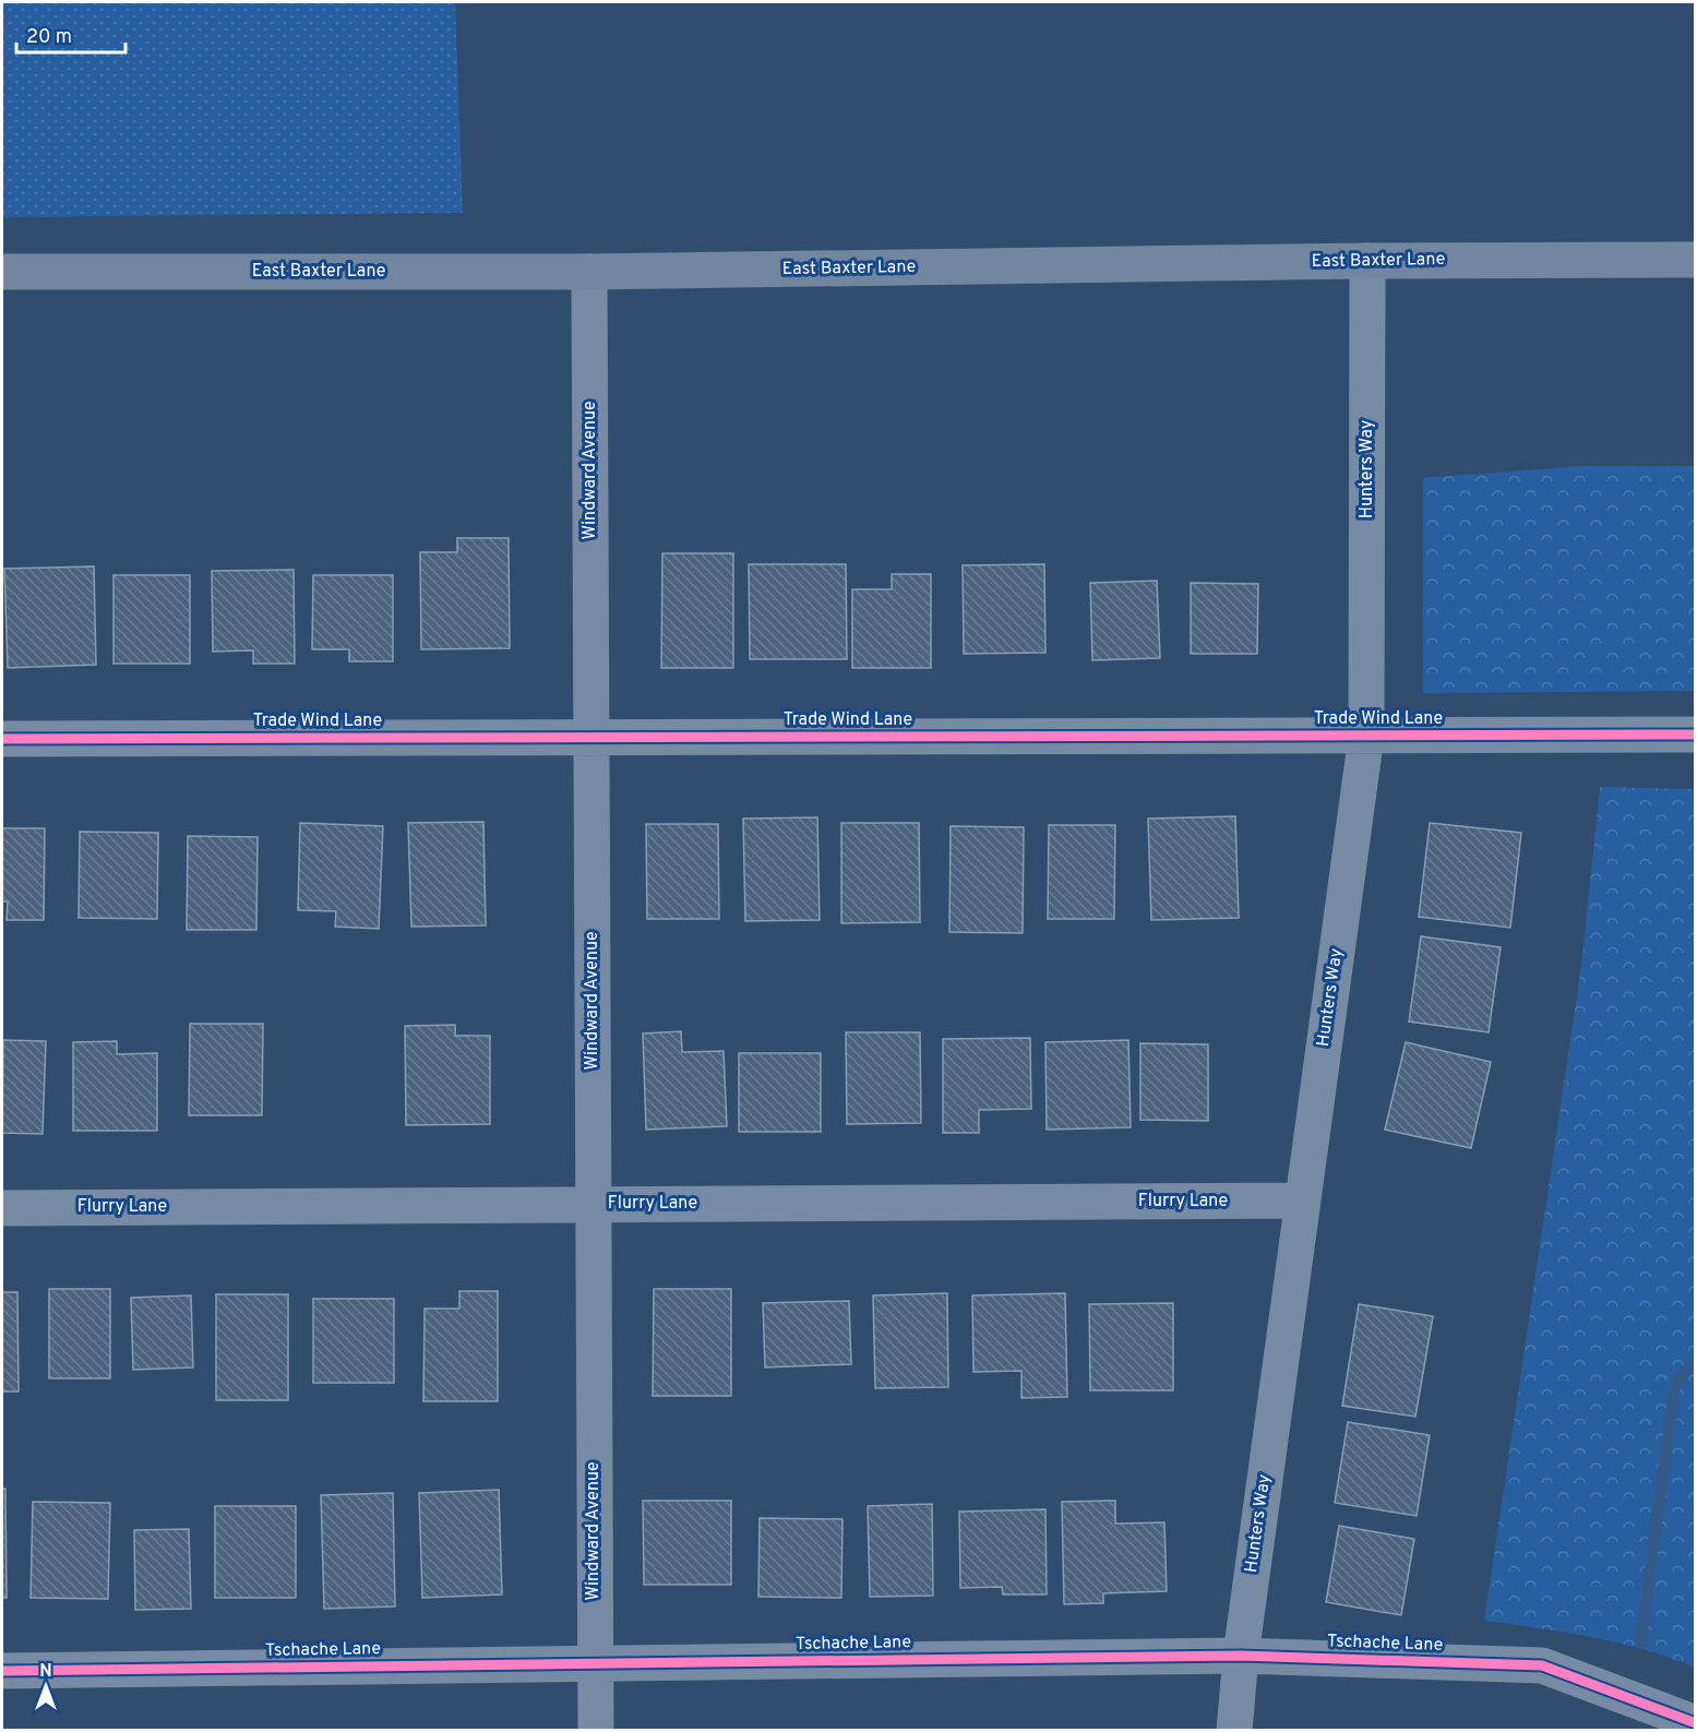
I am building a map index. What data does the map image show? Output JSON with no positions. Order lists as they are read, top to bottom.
{
  "streets": {
    "main road": ["East Baxter Lane"],
    "street": [
      "Hunters Way",
      "Windward Avenue",
      "Trade Wind Lane",
      "Flurry Lane",
      "Tschache Lane"
    ]
  },
  "crossings": [
    ["East Baxter Lane", "Hunters Way"],
    ["East Baxter Lane", "Windward Avenue"],
    ["Hunters Way", "Trade Wind Lane"],
    ["Hunters Way", "Flurry Lane"],
    ["Hunters Way", "Tschache Lane"],
    ["Windward Avenue", "Trade Wind Lane"],
    ["Windward Avenue", "Flurry Lane"],
    ["Windward Avenue", "Tschache Lane"]
  ],
  "scale_bar": "20 m",
  "north": "top"
}
